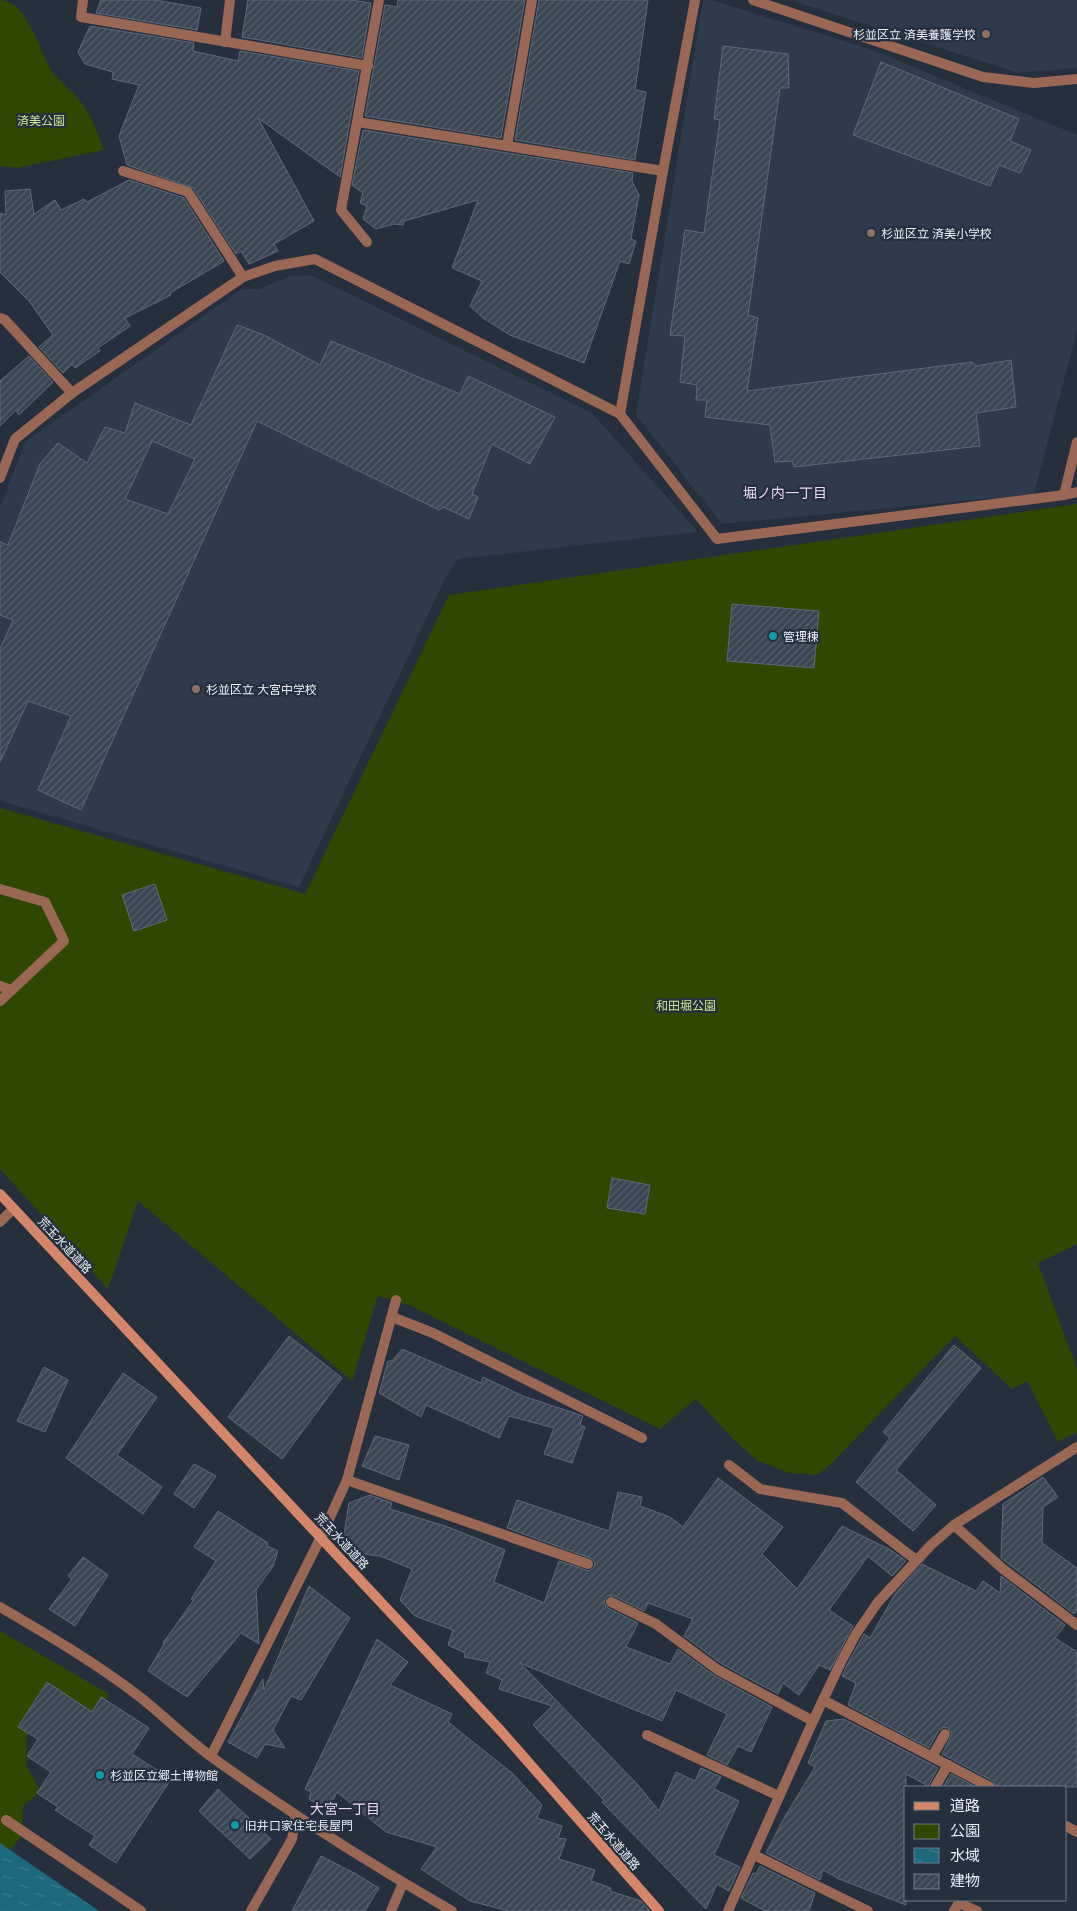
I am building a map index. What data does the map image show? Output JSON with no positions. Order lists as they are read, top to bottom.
{
  "streets": {
    "main road": ["荒玉水道道路"]
  },
  "districts": ["堀ノ内一丁目", "大宮一丁目"],
  "parks": ["済美公園", "和田堀公園"],
  "places": [
    "杉並区立 済美養護学校",
    "杉並区立 済美小学校",
    "管理棟",
    "杉並区立 大宮中学校",
    "杉並区立郷土博物館",
    "旧井口家住宅長屋門"
  ],
  "legend": [
    "道路",
    "公園",
    "水域",
    "建物"
  ]
}
